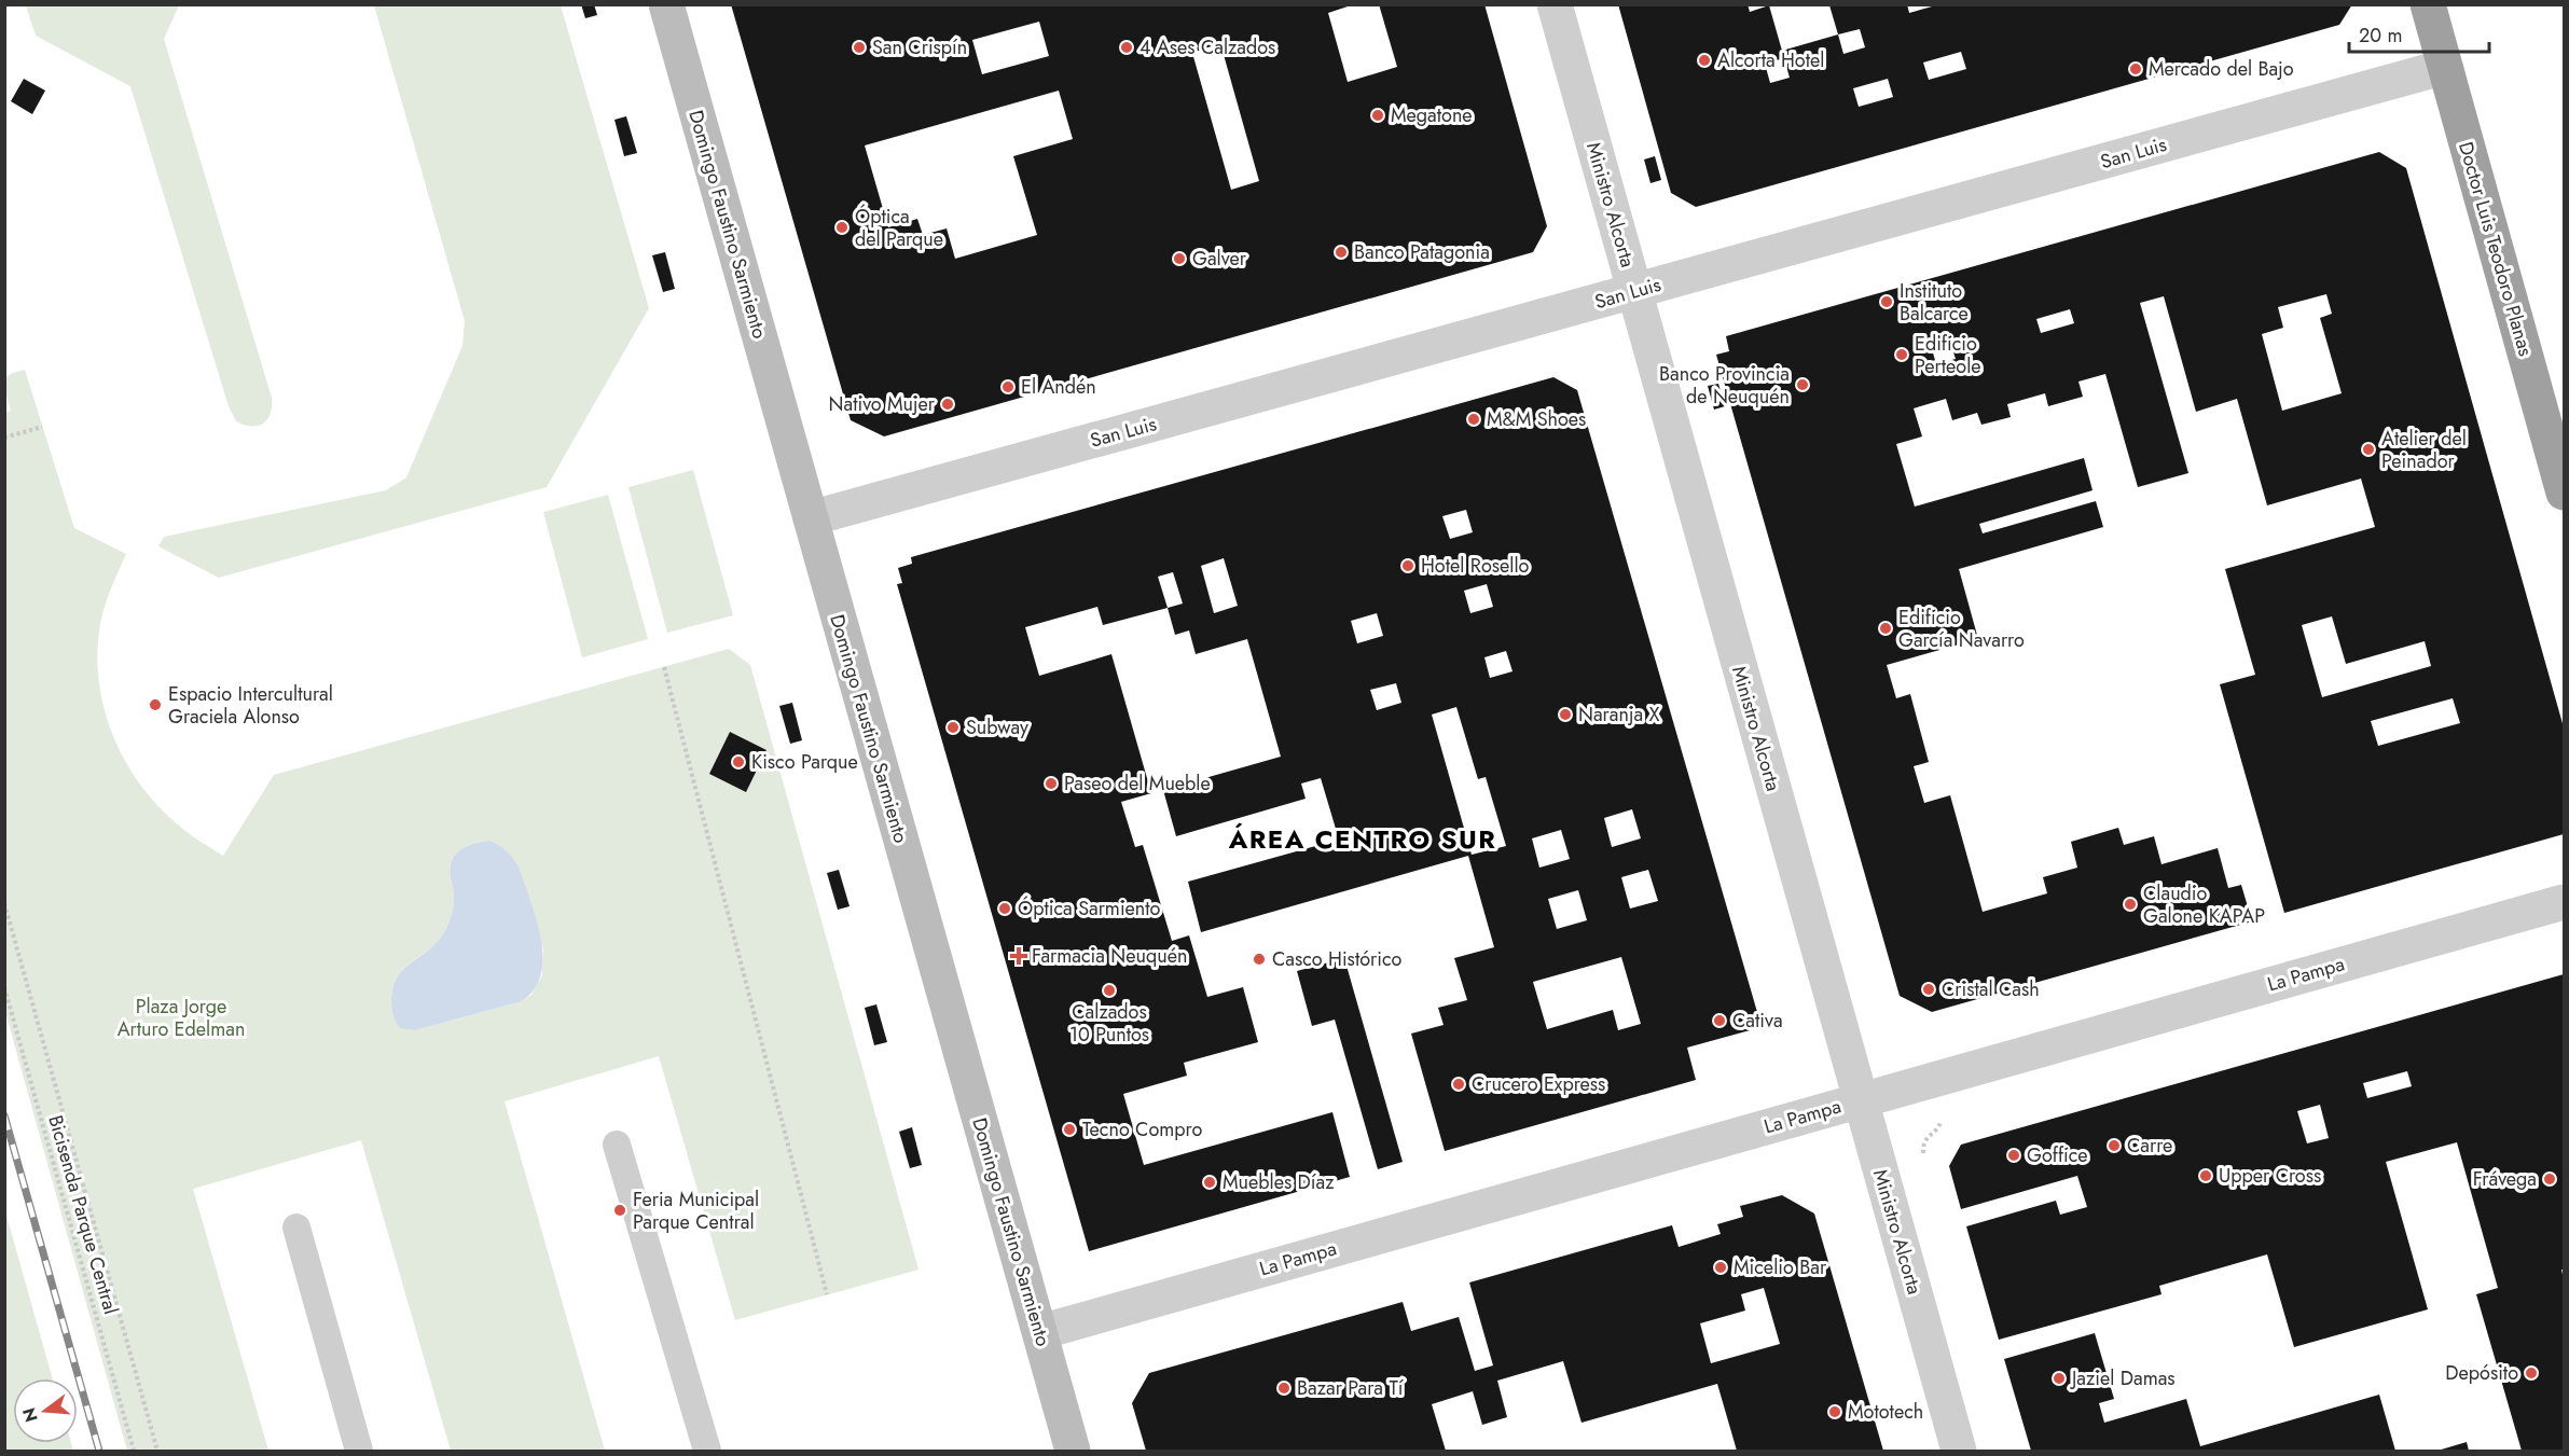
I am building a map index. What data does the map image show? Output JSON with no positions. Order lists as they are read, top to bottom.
{
  "streets": {
    "highway": ["Doctor Luis Teodoro Planas"],
    "main road": ["Domingo Faustino Sarmiento"],
    "street": ["San Luis", "Ministro Alcorta", "La Pampa"],
    "path": ["Bicisenda Parque Central"]
  },
  "crossings": [
    ["San Luis", "Ministro Alcorta"],
    ["San Luis", "Domingo Faustino Sarmiento"],
    ["San Luis", "Doctor Luis Teodoro Planas"],
    ["Ministro Alcorta", "La Pampa"],
    ["Domingo Faustino Sarmiento", "La Pampa"]
  ],
  "districts": ["ÁREA CENTRO SUR"],
  "parks": ["Plaza Jorge Arturo Edelman"],
  "places": {
    "other": [
      "San Crispín",
      "4 Ases Calzados",
      "Alcorta Hotel",
      "Mercado del Bajo",
      "Megatone",
      "Óptica del Parque",
      "Banco Patagonia",
      "Galver",
      "Instituto Balcarce",
      "Edificio Perteole",
      "Banco Provincia de Neuquén",
      "El Andén",
      "Nativo Mujer",
      "M&M Shoes",
      "Atelier del Peinador",
      "Hotel Rosello",
      "Edificio García Navarro",
      "Espacio Intercultural Graciela Alonso",
      "Naranja X",
      "Subway",
      "Kisco Parque",
      "Paseo del Mueble",
      "Claudio Galone KAPAP",
      "Óptica Sarmiento",
      "Casco Histórico",
      "Cristal Cash",
      "Calzados 10 Puntos",
      "Cativa",
      "Crucero Express",
      "Tecno Compro",
      "Carre",
      "Goffice",
      "Upper Cross",
      "Frávega",
      "Muebles Díaz",
      "Feria Municipal Parque Central",
      "Micelio Bar",
      "Depósito",
      "Jaziel Damas",
      "Bazar Para Tí",
      "Mototech"
    ],
    "health": ["Farmacia Neuquén"]
  },
  "scale_bar": "20 m",
  "north": "left"
}
